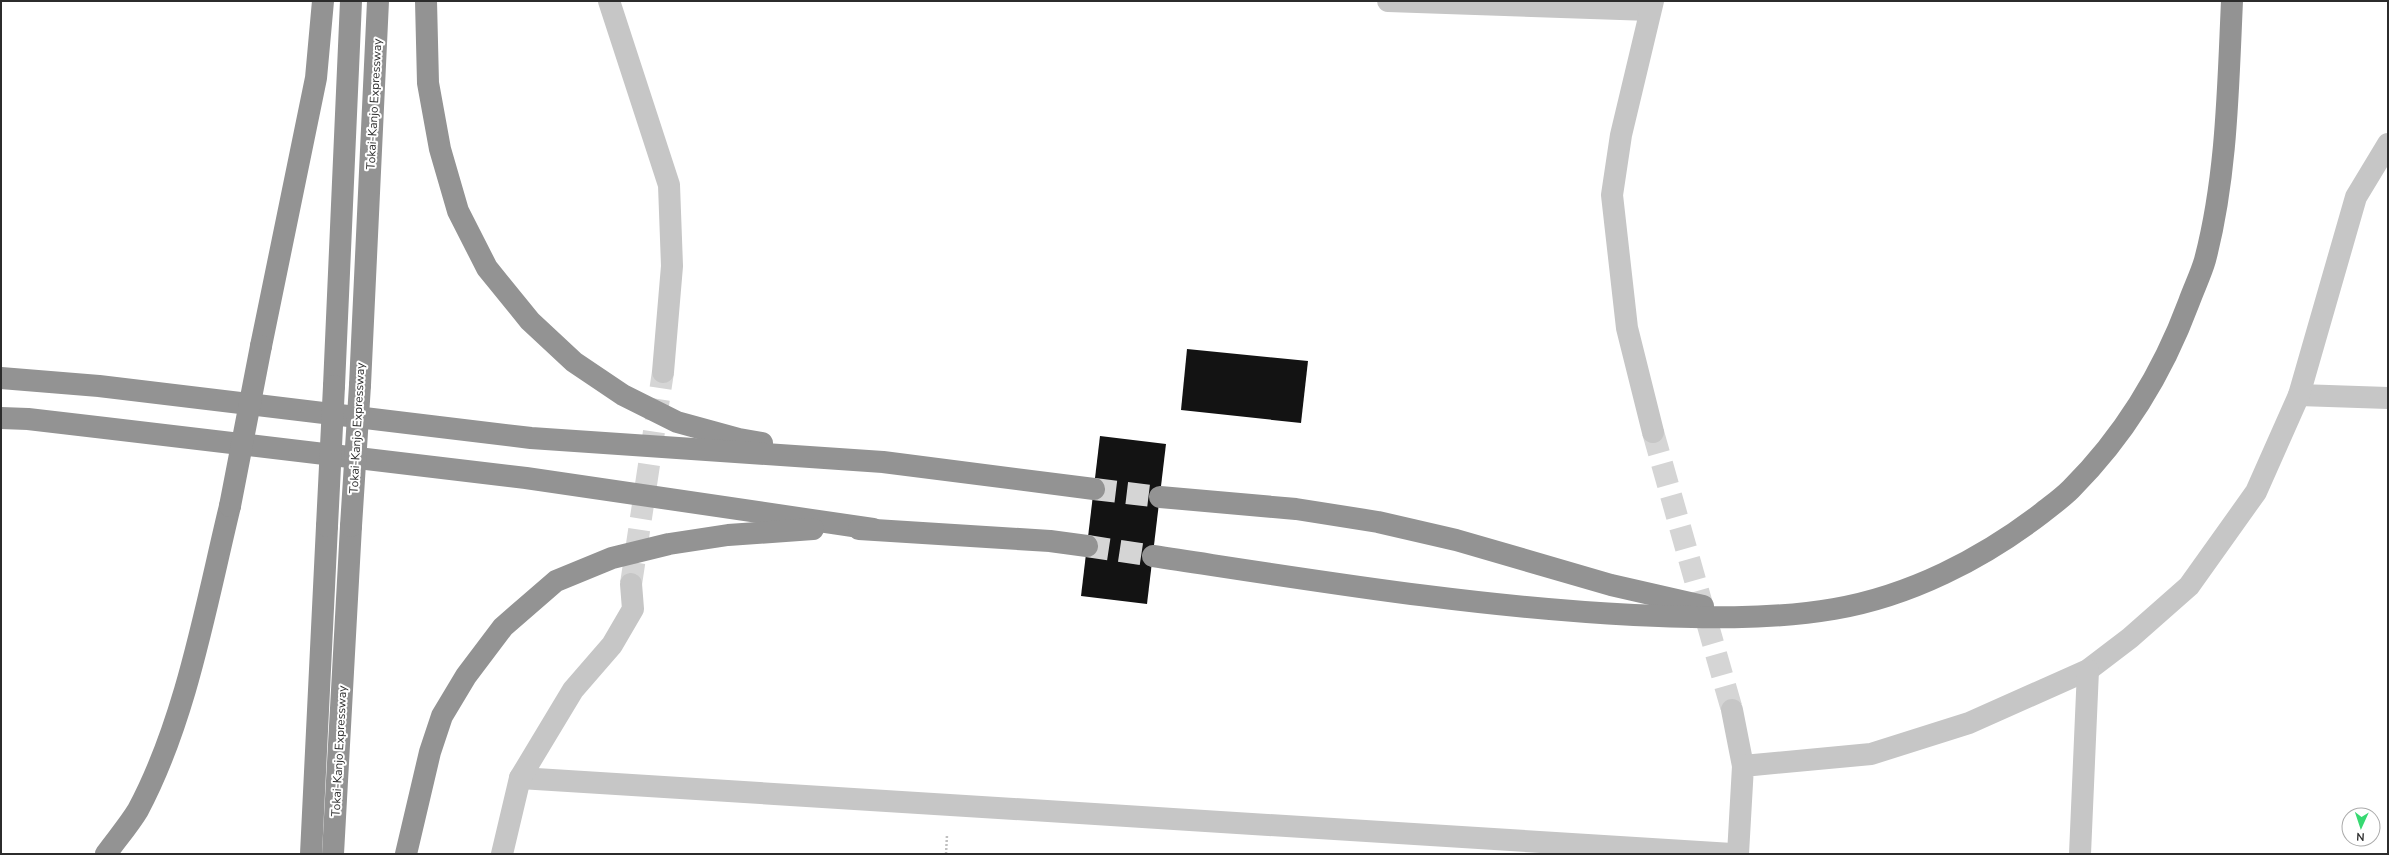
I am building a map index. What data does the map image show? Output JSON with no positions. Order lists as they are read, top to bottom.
{
  "streets": {
    "highway": ["Tokai-Kanjo Expressway"]
  },
  "north": "bottom"
}
